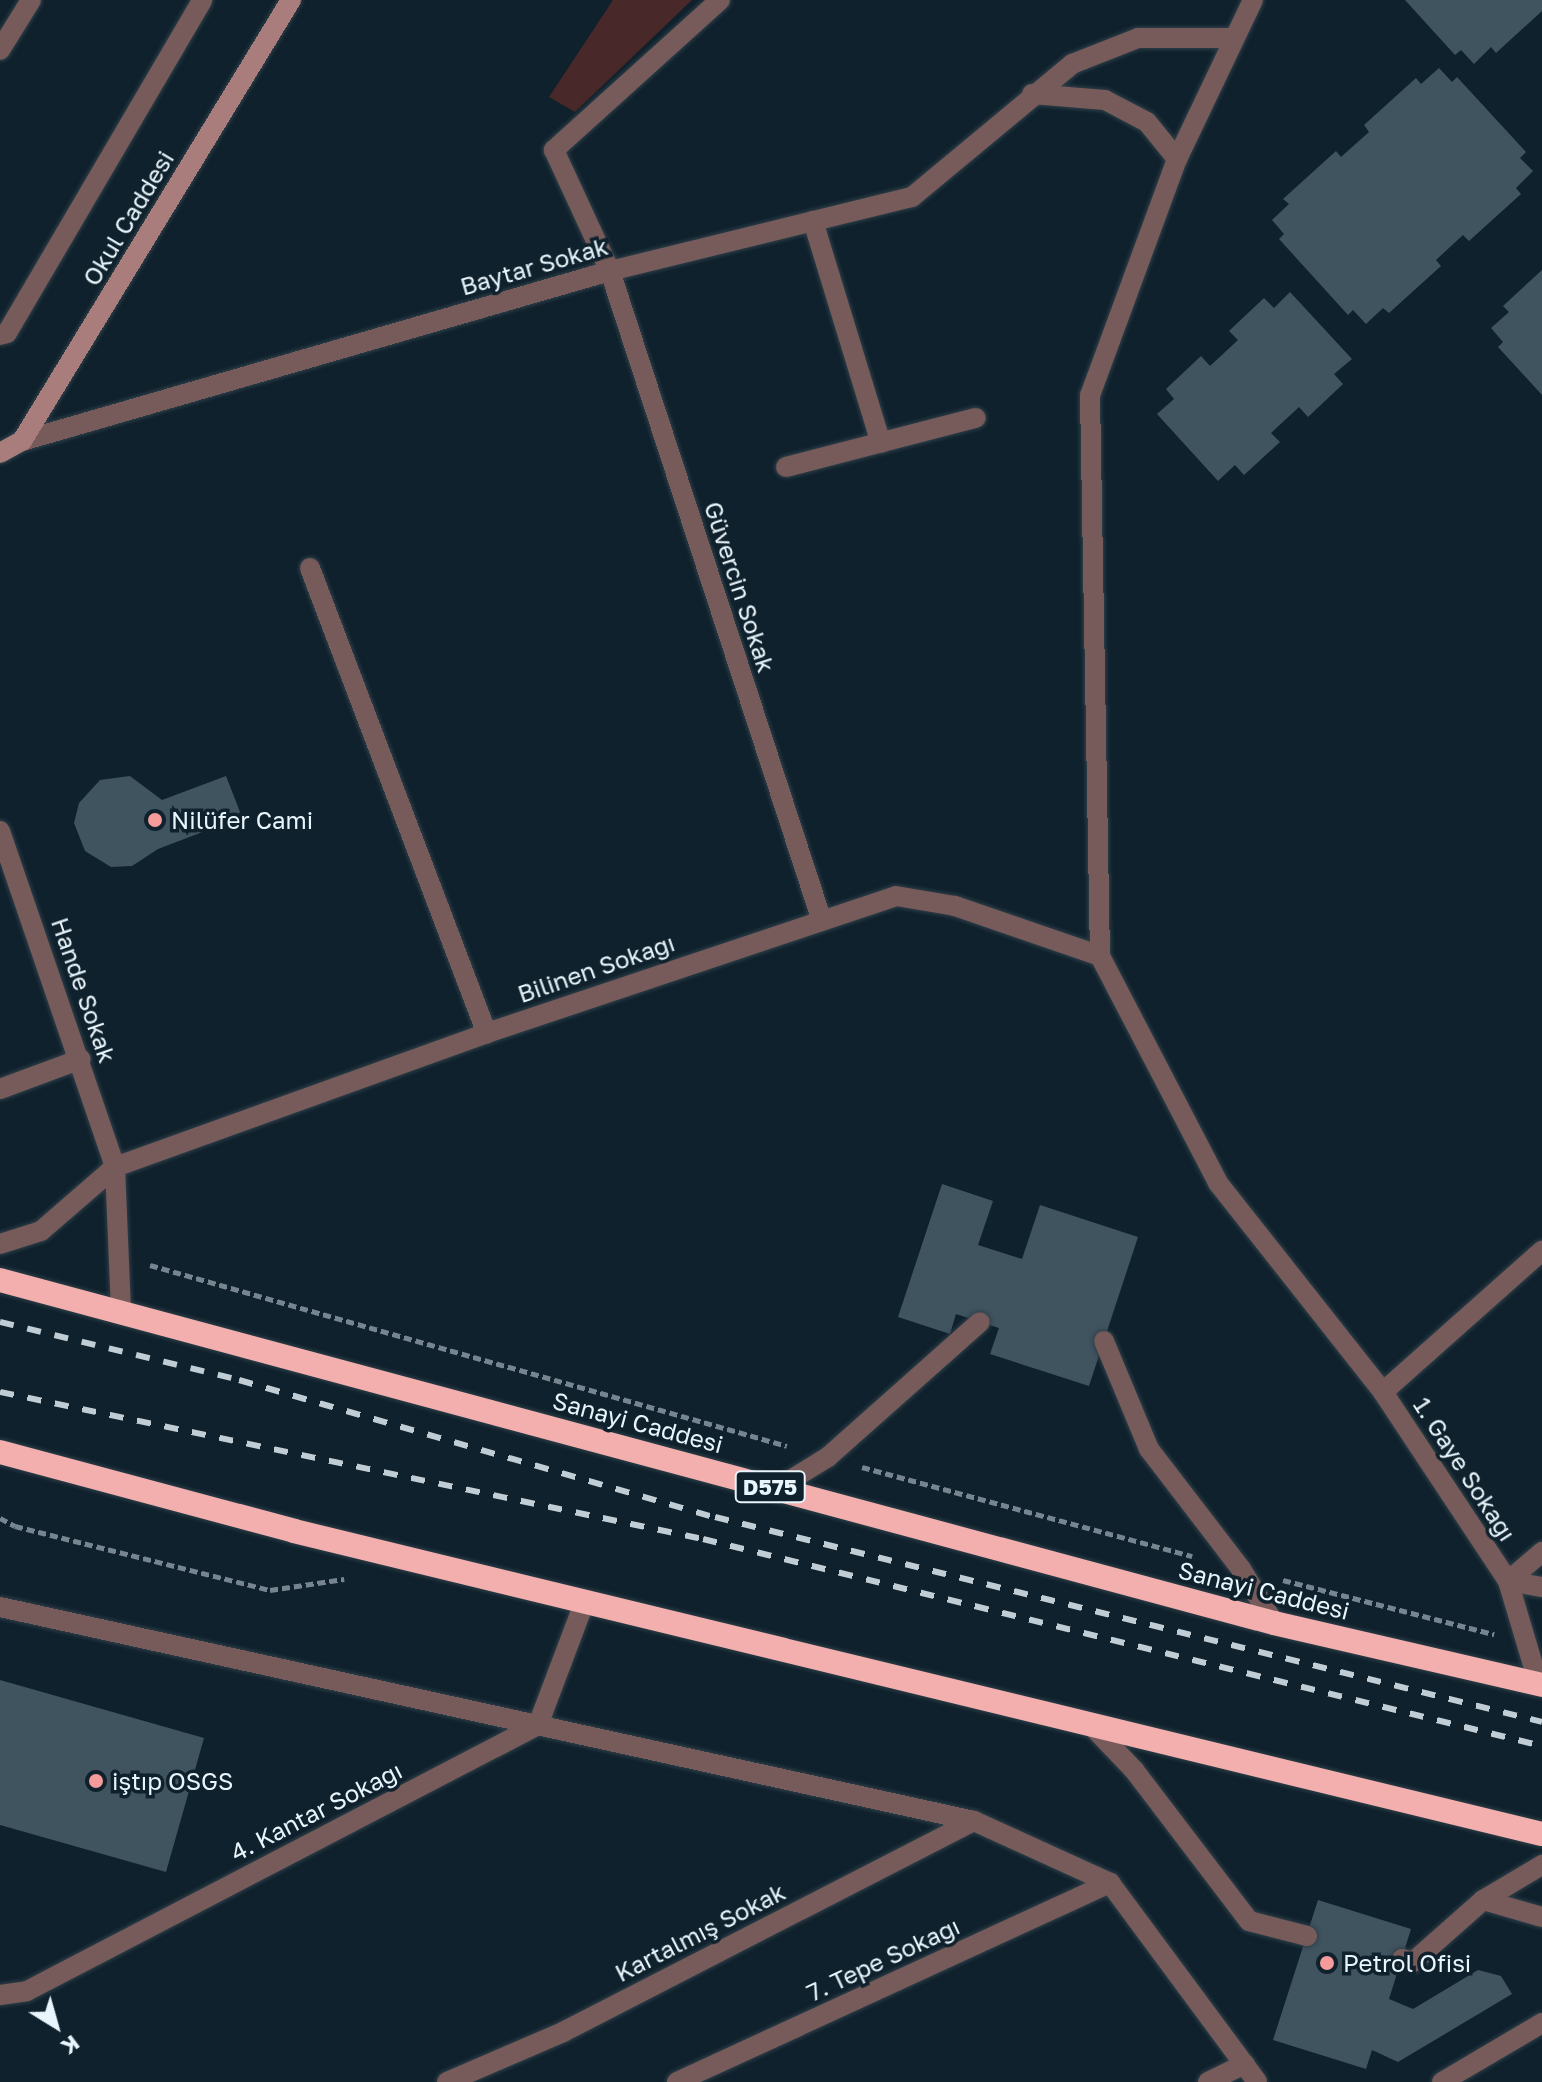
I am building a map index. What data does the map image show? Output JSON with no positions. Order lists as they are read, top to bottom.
{
  "streets": {
    "highway": ["Sanayi Caddesi", "D575"],
    "street": [
      "Okul Caddesi",
      "Baytar Sokak",
      "Güvercin Sokak",
      "Bilinen Sokağı",
      "Hande Sokak",
      "1. Gaye Sokağı",
      "4. Kantar Sokağı",
      "Kartalmış Sokak",
      "7. Tepe Sokağı"
    ]
  },
  "crossings": [
    ["Okul Caddesi", "Baytar Sokak"],
    ["Baytar Sokak", "Güvercin Sokak"],
    ["Güvercin Sokak", "Bilinen Sokağı"],
    ["Bilinen Sokağı", "Hande Sokak"],
    ["Hande Sokak", "Sanayi Caddesi"],
    ["Sanayi Caddesi", "1. Gaye Sokağı"]
  ],
  "places": ["Nilüfer Cami", "iştıp OSGS", "Petrol Ofisi"],
  "north": "bottom right"
}
